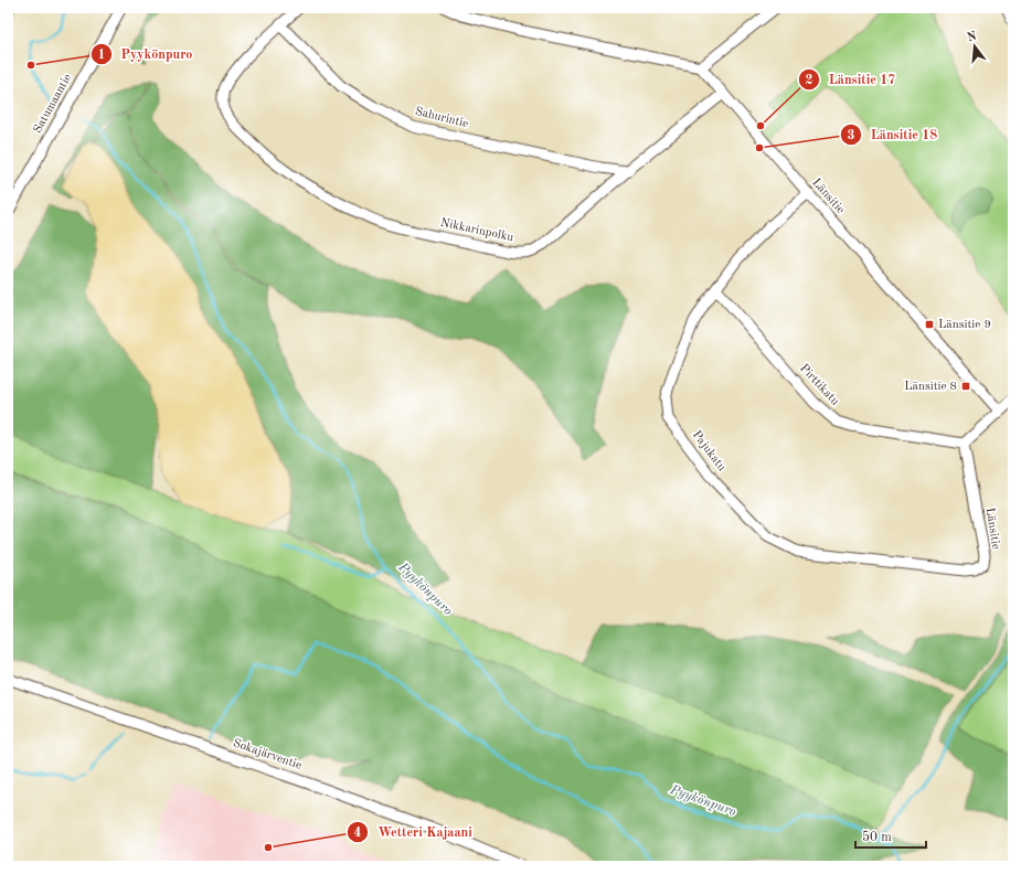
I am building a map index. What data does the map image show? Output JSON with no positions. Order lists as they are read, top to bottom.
{
  "streets": {
    "street": [
      "Satumaantie",
      "Sahurintie",
      "Länsitie",
      "Nikkarinpolku",
      "Pirttikatu",
      "Pajukatu",
      "Sokajärventie"
    ]
  },
  "crossings": [
    ["Sahurintie", "Nikkarinpolku"],
    ["Länsitie", "Nikkarinpolku"],
    ["Länsitie", "Pirttikatu"],
    ["Länsitie", "Pajukatu"],
    ["Pirttikatu", "Pajukatu"]
  ],
  "water": ["Pyykönpuro"],
  "places": {
    "other": [
      "Pyykönpuro",
      "Länsitie 17",
      "Länsitie 18",
      "Wetteri Kajaani"
    ],
    "transit": ["Länsitie 9", "Länsitie 8"]
  },
  "scale_bar": "50 m",
  "north": "top"
}
